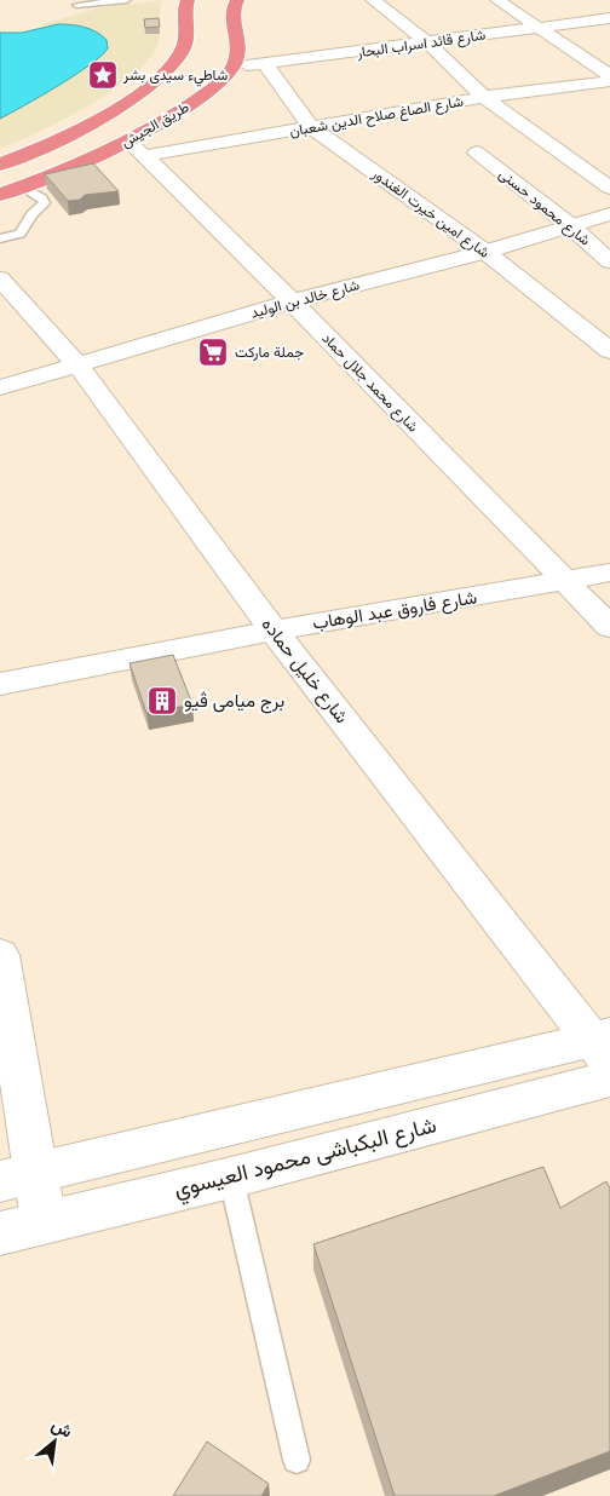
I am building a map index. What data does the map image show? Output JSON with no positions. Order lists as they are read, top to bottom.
{
  "streets": {
    "highway": ["طريق الجيش"],
    "street": [
      "شارع قائد اسراب البحار",
      "شارع الصاغ صلاح الدين شعبان",
      "شارع محمود حسنى",
      "شارع امين خيرت الغندور",
      "شارع خالد بن الوليد",
      "شارع محمد جلال حماد",
      "شارع فاروق عبد الوهاب",
      "شارع خليل حماده",
      "شارع البكباشى محمود العيسوي"
    ]
  },
  "crossings": [
    ["شارع قائد اسراب البحار", "طريق الجيش"],
    ["شارع قائد اسراب البحار", "شارع امين خيرت الغندور"],
    ["شارع الصاغ صلاح الدين شعبان", "طريق الجيش"],
    ["شارع الصاغ صلاح الدين شعبان", "شارع امين خيرت الغندور"],
    ["شارع الصاغ صلاح الدين شعبان", "شارع محمد جلال حماد"],
    ["طريق الجيش", "شارع محمد جلال حماد"],
    ["شارع محمود حسنى", "شارع خالد بن الوليد"],
    ["شارع امين خيرت الغندور", "شارع خالد بن الوليد"],
    ["شارع خالد بن الوليد", "شارع محمد جلال حماد"],
    ["شارع خالد بن الوليد", "شارع خليل حماده"],
    ["شارع محمد جلال حماد", "شارع فاروق عبد الوهاب"],
    ["شارع فاروق عبد الوهاب", "شارع خليل حماده"]
  ],
  "places": {
    "place": ["شاطيء سيدى بشر"],
    "supermarket": ["جملة ماركت"],
    "building": ["برج ميامى ڤيو"]
  },
  "north": "top right"
}
